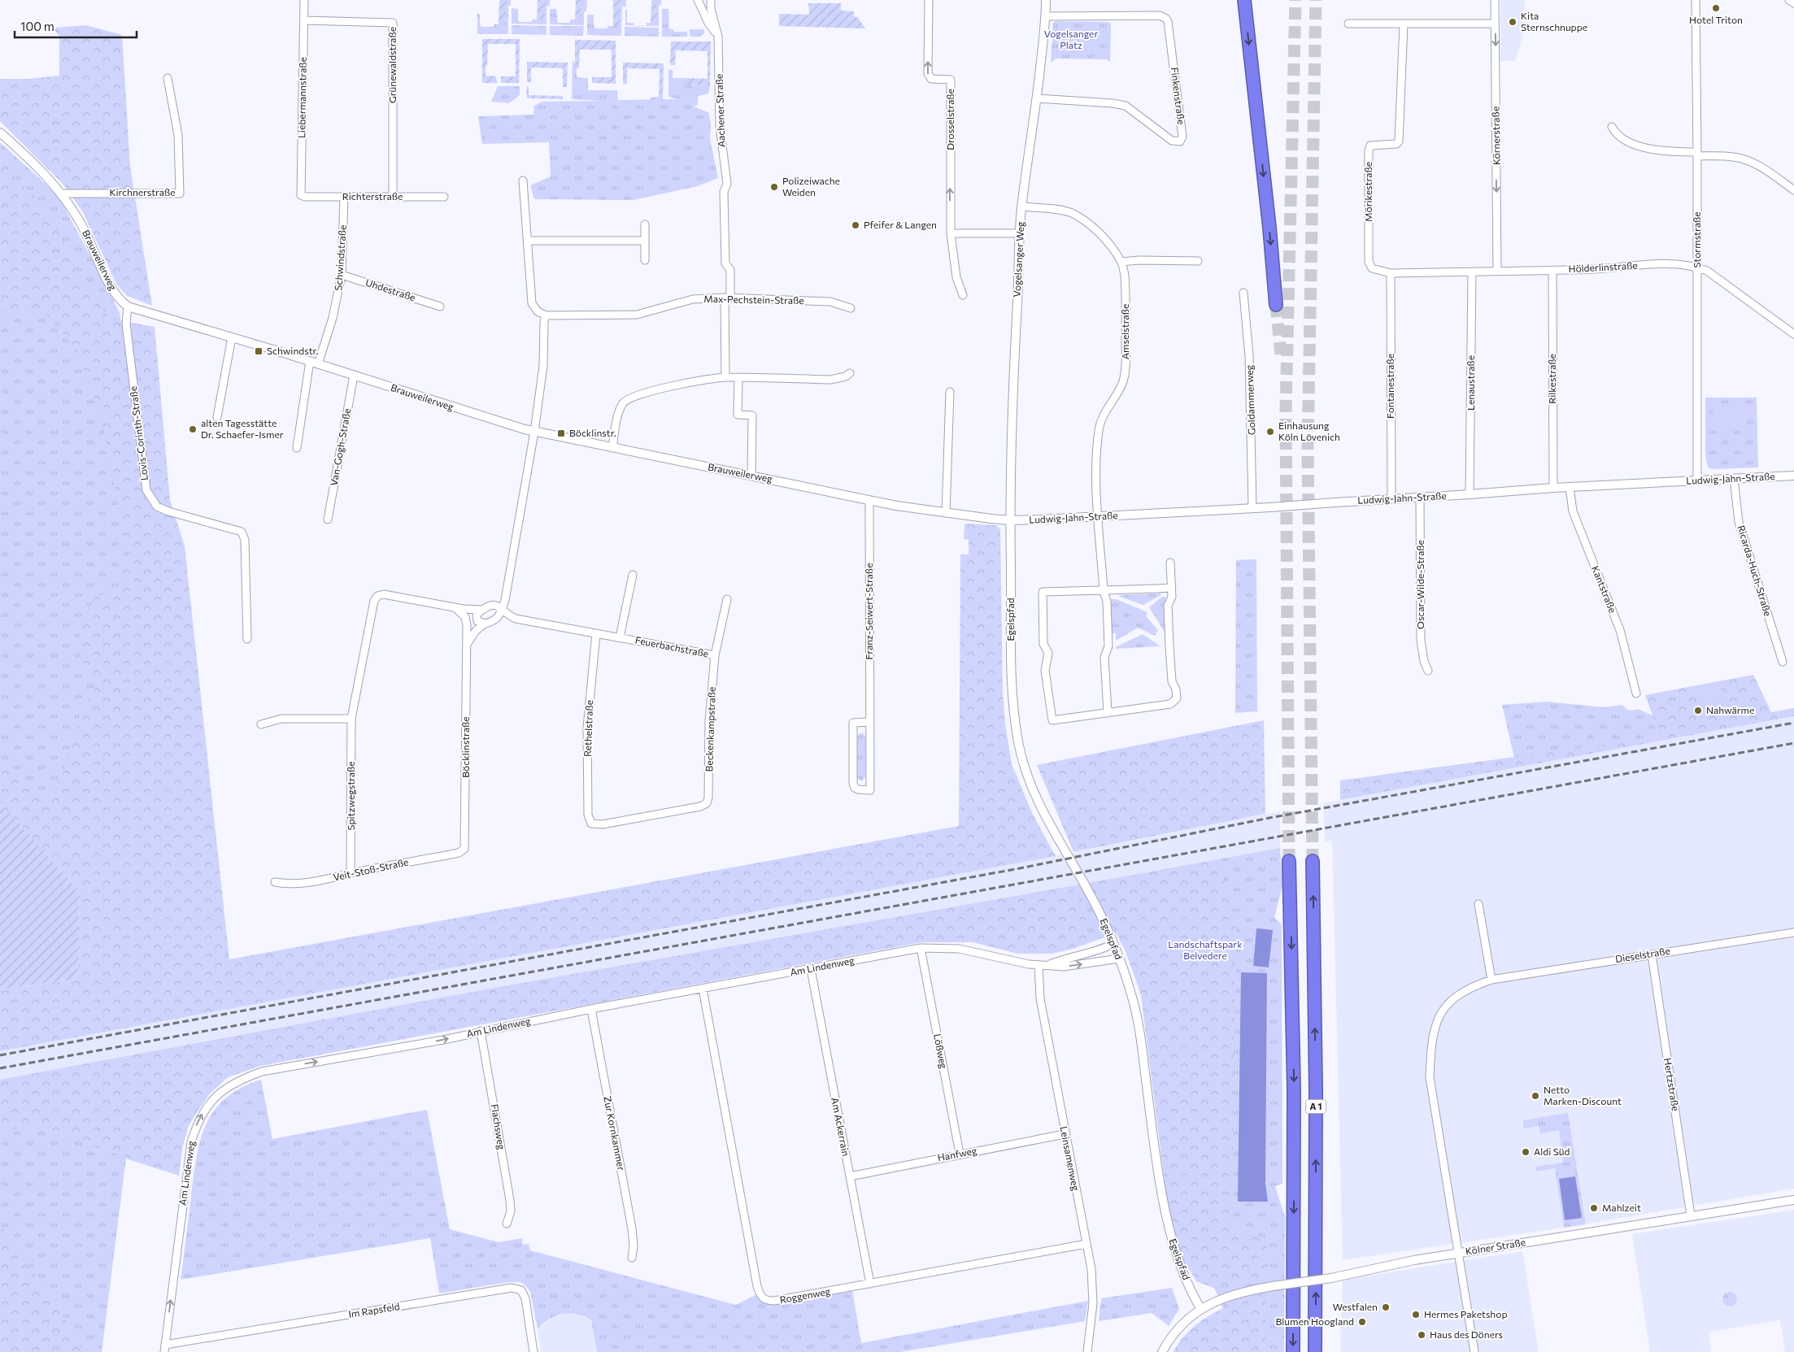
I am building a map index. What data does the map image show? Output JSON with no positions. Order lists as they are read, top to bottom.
{
  "streets": {
    "highway": ["A 1"],
    "street": [
      "Grünewaldstraße",
      "Finkenstraße",
      "Liebermannstraße",
      "Aachener Straße",
      "Drosselstraße",
      "Körnerstraße",
      "Mörikestraße",
      "Kirchnerstraße",
      "Richterstraße",
      "Stormstraße",
      "Schwindstraße",
      "Vogelsanger Weg",
      "Brauweilerweg",
      "Hölderlinstraße",
      "Uhdestraße",
      "Max-Pechstein-Straße",
      "Amselstraße",
      "Rilkestraße",
      "Lenaustraße",
      "Fontanestraße",
      "Goldammerweg",
      "Lovis-Corinth-Straße",
      "Van-Gogh-Straße",
      "Ludwig-Jahn-Straße",
      "Ricarda-Huch-Straße",
      "Oscar-Wilde-Straße",
      "Kantstraße",
      "Franz-Seiwert-Straße",
      "Egelspfad",
      "Feuerbachstraße",
      "Rethelstraße",
      "Beckenkampstraße",
      "Böcklinstraße",
      "Spitzwegstraße",
      "Veit-Stoß-Straße",
      "Dieselstraße",
      "Am Lindenweg",
      "Lößweg",
      "Hertzstraße",
      "Flachsweg",
      "Am Ackerrain",
      "Zur Kornkammer",
      "Hanfweg",
      "Leinsamenweg",
      "Kölner Straße",
      "Roggenweg",
      "Im Rapsfeld"
    ]
  },
  "crossings": [
    ["Grünewaldstraße", "Liebermannstraße"],
    ["Grünewaldstraße", "Richterstraße"],
    ["Finkenstraße", "Vogelsanger Weg"],
    ["Liebermannstraße", "Richterstraße"],
    ["Aachener Straße", "Max-Pechstein-Straße"],
    ["Körnerstraße", "Hölderlinstraße"],
    ["Mörikestraße", "Hölderlinstraße"],
    ["Mörikestraße", "Fontanestraße"],
    ["Kirchnerstraße", "Brauweilerweg"],
    ["Richterstraße", "Schwindstraße"],
    ["Stormstraße", "Hölderlinstraße"],
    ["Stormstraße", "Ludwig-Jahn-Straße"],
    ["Schwindstraße", "Brauweilerweg"],
    ["Schwindstraße", "Uhdestraße"],
    ["Vogelsanger Weg", "Brauweilerweg"],
    ["Vogelsanger Weg", "Amselstraße"],
    ["Vogelsanger Weg", "Ludwig-Jahn-Straße"],
    ["Vogelsanger Weg", "Egelspfad"],
    ["Brauweilerweg", "Lovis-Corinth-Straße"],
    ["Brauweilerweg", "Van-Gogh-Straße"],
    ["Brauweilerweg", "Ludwig-Jahn-Straße"],
    ["Brauweilerweg", "Franz-Seiwert-Straße"],
    ["Brauweilerweg", "Egelspfad"],
    ["Hölderlinstraße", "Rilkestraße"],
    ["Hölderlinstraße", "Lenaustraße"],
    ["Hölderlinstraße", "Fontanestraße"],
    ["Amselstraße", "Ludwig-Jahn-Straße"],
    ["Rilkestraße", "Ludwig-Jahn-Straße"],
    ["Lenaustraße", "Ludwig-Jahn-Straße"],
    ["Fontanestraße", "Ludwig-Jahn-Straße"],
    ["Goldammerweg", "Ludwig-Jahn-Straße"],
    ["Ludwig-Jahn-Straße", "Ricarda-Huch-Straße"],
    ["Ludwig-Jahn-Straße", "Oscar-Wilde-Straße"],
    ["Ludwig-Jahn-Straße", "Kantstraße"],
    ["Ludwig-Jahn-Straße", "Egelspfad"],
    ["Egelspfad", "Am Lindenweg"],
    ["Egelspfad", "Kölner Straße"],
    ["Feuerbachstraße", "Rethelstraße"],
    ["Feuerbachstraße", "Beckenkampstraße"],
    ["Rethelstraße", "Beckenkampstraße"],
    ["Böcklinstraße", "Spitzwegstraße"],
    ["Böcklinstraße", "Veit-Stoß-Straße"],
    ["Spitzwegstraße", "Veit-Stoß-Straße"],
    ["Dieselstraße", "Hertzstraße"],
    ["Dieselstraße", "Kölner Straße"],
    ["Am Lindenweg", "Lößweg"],
    ["Am Lindenweg", "Flachsweg"],
    ["Am Lindenweg", "Am Ackerrain"],
    ["Am Lindenweg", "Zur Kornkammer"],
    ["Am Lindenweg", "Leinsamenweg"],
    ["Am Lindenweg", "Roggenweg"],
    ["Am Lindenweg", "Im Rapsfeld"],
    ["Lößweg", "Hanfweg"],
    ["Hertzstraße", "Kölner Straße"],
    ["Am Ackerrain", "Hanfweg"],
    ["Am Ackerrain", "Roggenweg"],
    ["Hanfweg", "Leinsamenweg"],
    ["Leinsamenweg", "Roggenweg"]
  ],
  "one_way": ["Drosselstraße", "Körnerstraße", "Am Lindenweg"],
  "parks": ["Vogelsanger Platz", "Landschaftspark Belvedere"],
  "places": {
    "other": [
      "Hotel Triton",
      "Kita Sternschnuppe",
      "Polizeiwache Weiden",
      "Pfeifer & Langen",
      "alten Tagesstätte Dr. Schaefer-Ismer",
      "Einhausung Köln Lövenich",
      "Nahwärme",
      "Netto Marken-Discount",
      "Aldi Süd",
      "Mahlzeit",
      "Westfalen",
      "Hermes Paketshop",
      "Blumen Hoogland",
      "Haus des Döners"
    ],
    "transit": ["Schwindstr.", "Böcklinstr."]
  },
  "scale_bar": "100 m"
}
